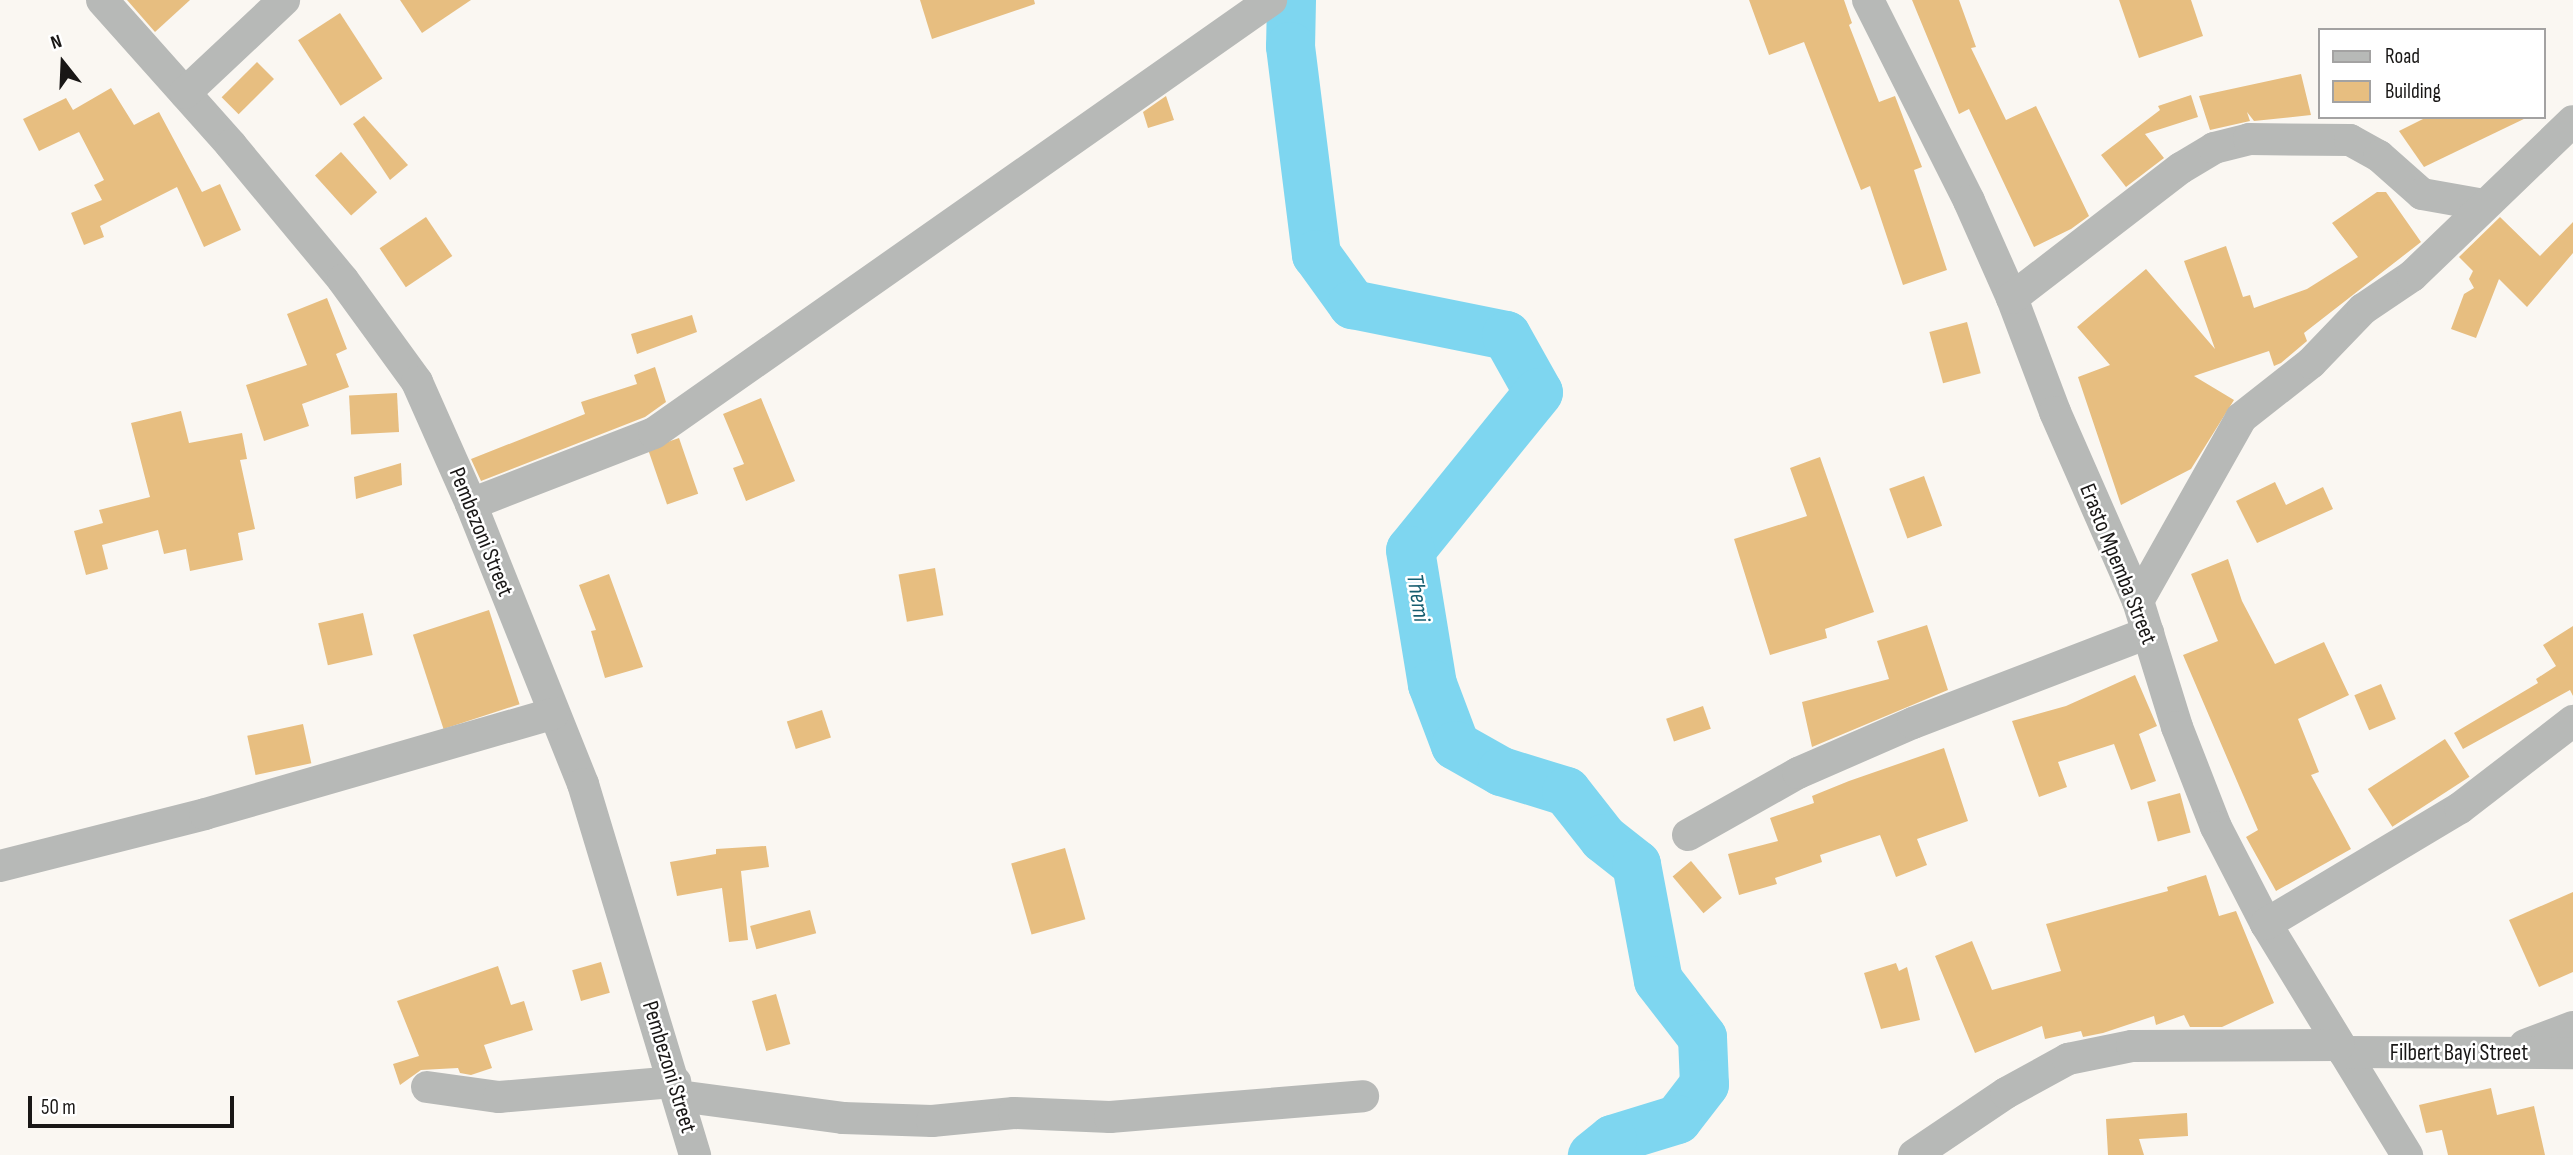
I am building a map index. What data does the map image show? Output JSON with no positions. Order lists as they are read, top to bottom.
{
  "streets": {
    "street": ["Pembezoni Street", "Erasto Mpemba Street", "Filbert Bayi Street"]
  },
  "crossings": [
    ["Erasto Mpemba Street", "Filbert Bayi Street"]
  ],
  "water": ["Themi"],
  "legend": ["Road", "Building"],
  "scale_bar": "50 m",
  "north": "top"
}
